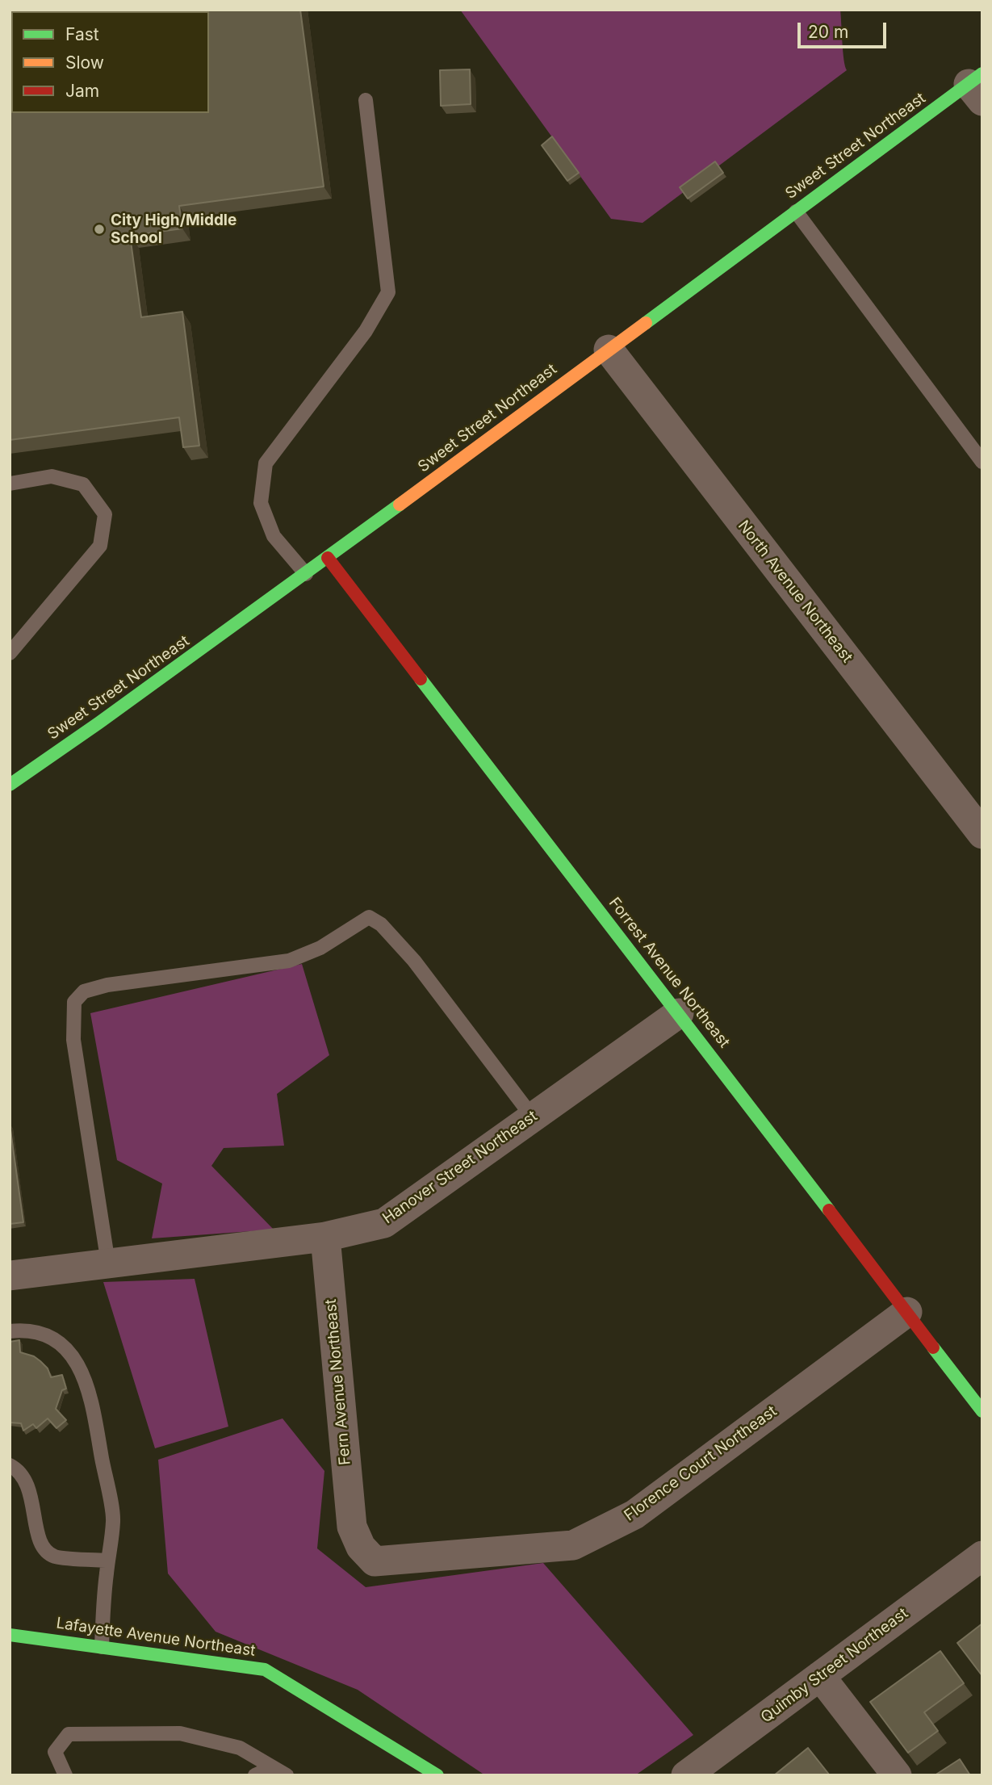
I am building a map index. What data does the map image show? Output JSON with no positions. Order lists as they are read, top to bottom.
{
  "streets": {
    "street": [
      "Sweet Street Northeast",
      "North Avenue Northeast",
      "Forrest Avenue Northeast",
      "Hanover Street Northeast",
      "Fern Avenue Northeast",
      "Florence Court Northeast",
      "Lafayette Avenue Northeast",
      "Quimby Street Northeast"
    ]
  },
  "crossings": [
    ["Sweet Street Northeast", "North Avenue Northeast"],
    ["Sweet Street Northeast", "Forrest Avenue Northeast"],
    ["Forrest Avenue Northeast", "Hanover Street Northeast"],
    ["Forrest Avenue Northeast", "Florence Court Northeast"],
    ["Hanover Street Northeast", "Fern Avenue Northeast"],
    ["Fern Avenue Northeast", "Florence Court Northeast"]
  ],
  "places": ["City High/Middle School"],
  "legend": ["Fast", "Slow", "Jam"],
  "scale_bar": "20 m"
}
